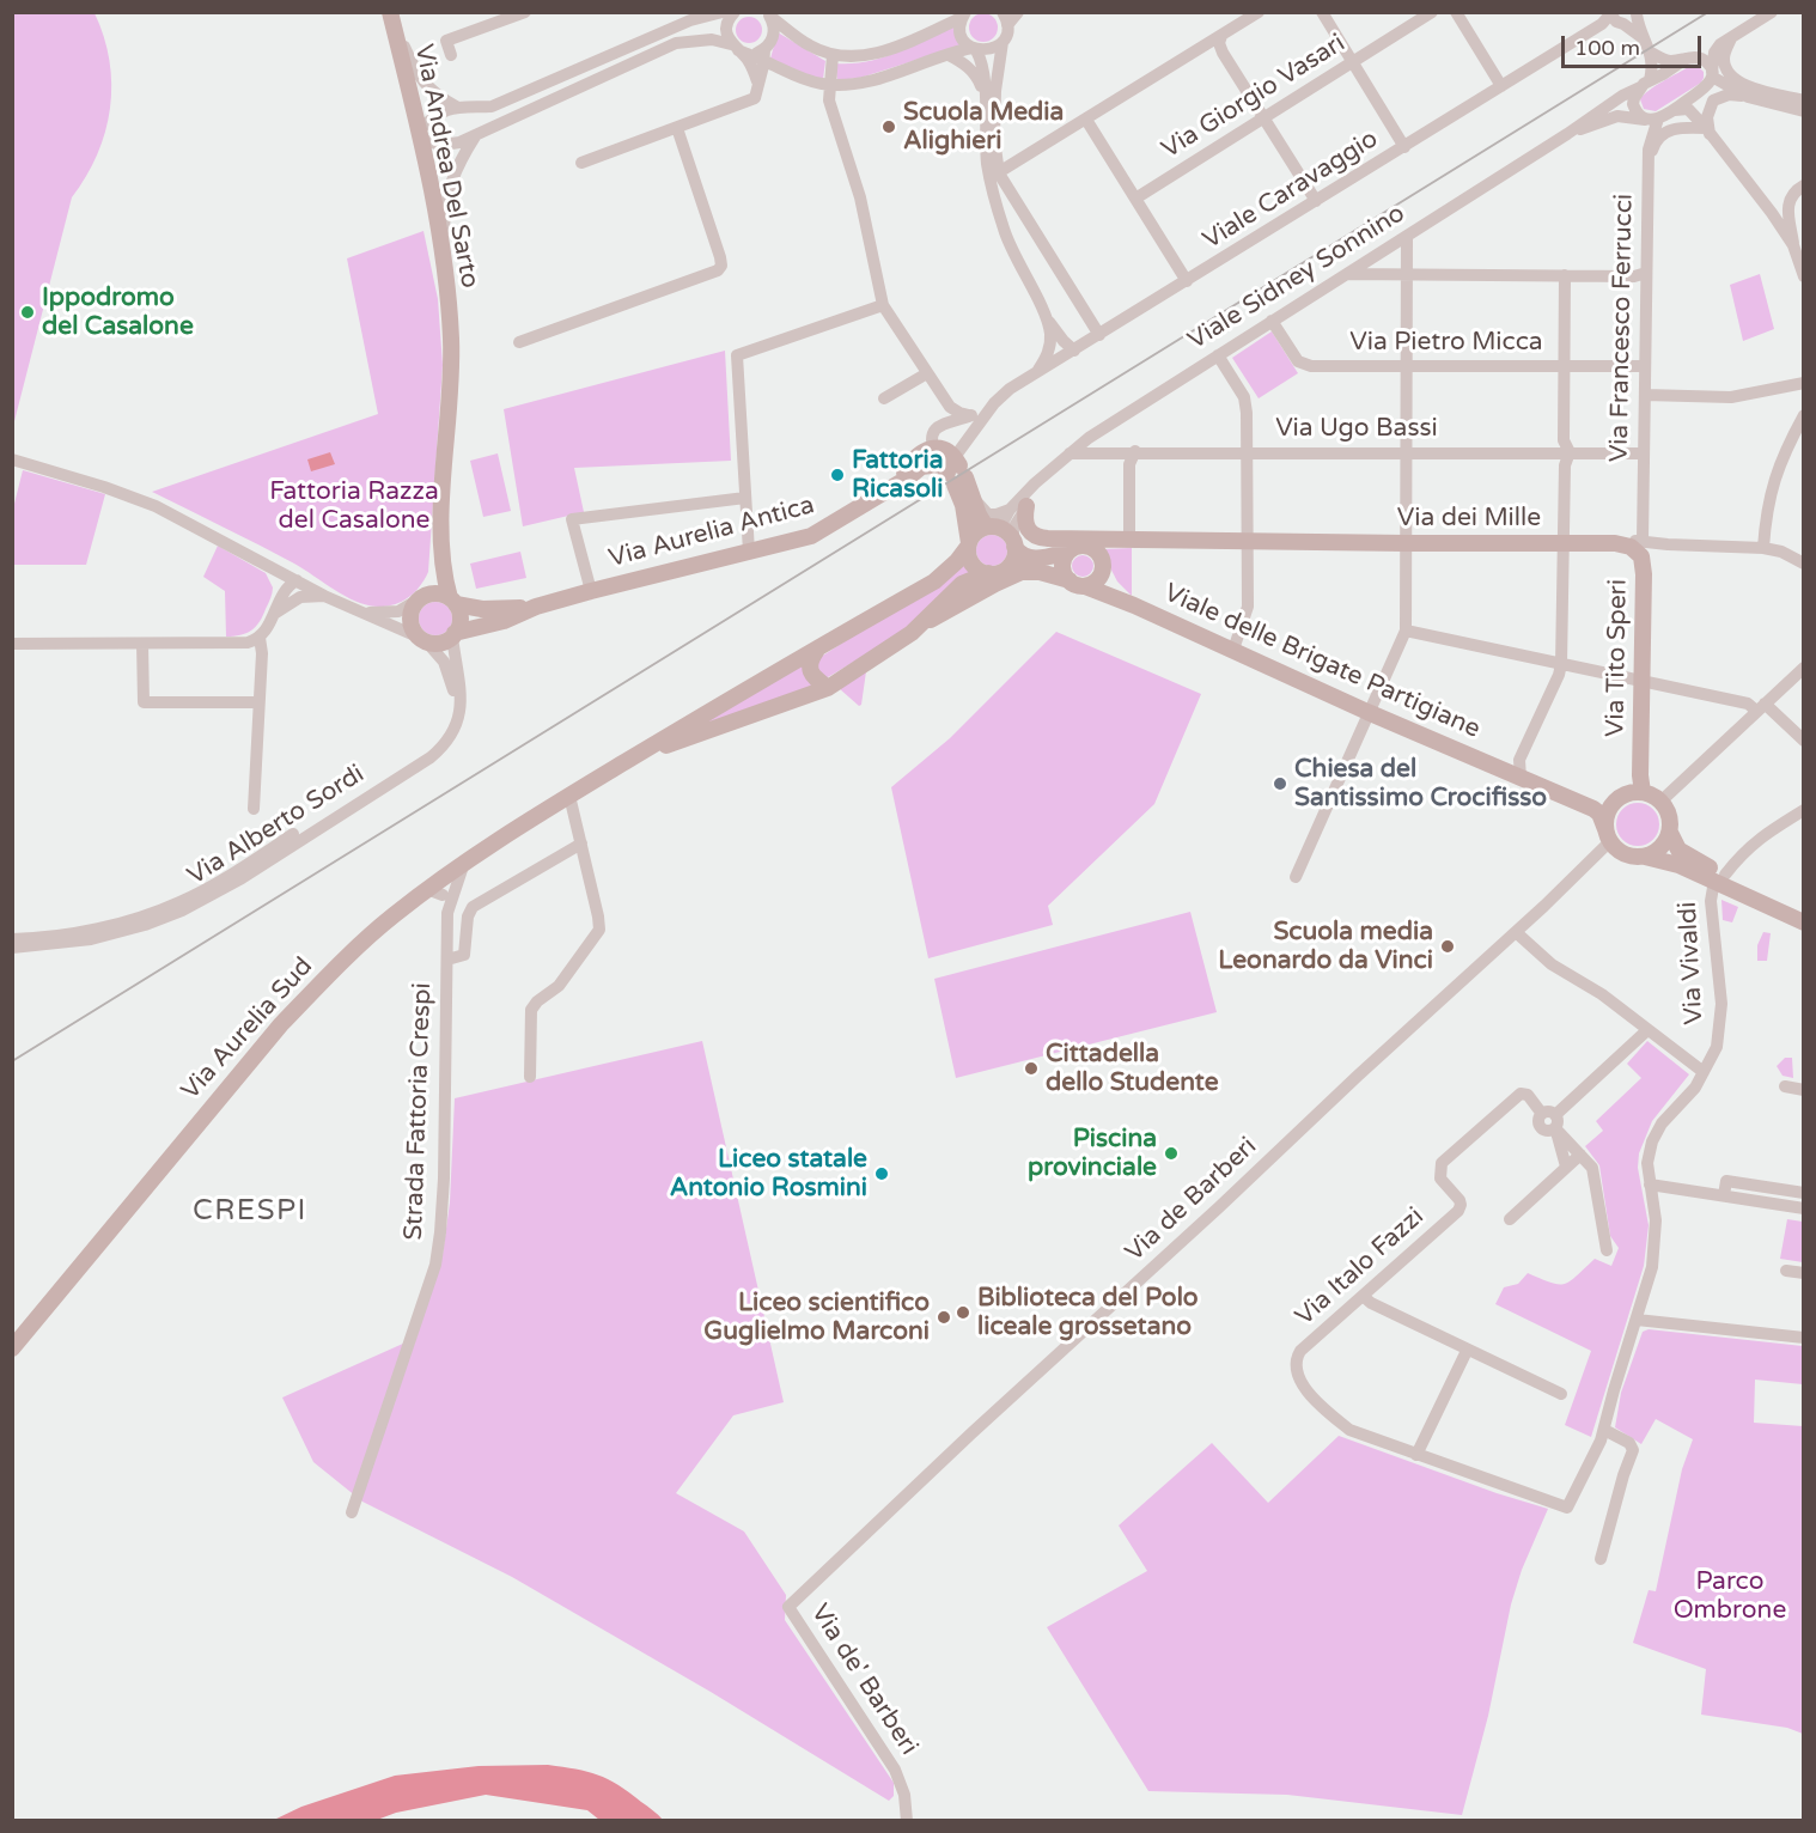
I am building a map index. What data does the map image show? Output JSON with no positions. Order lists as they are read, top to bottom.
{
  "streets": {
    "main road": [
      "Via Andrea Del Sarto",
      "Via dei Mille",
      "Via Aurelia Antica",
      "Via Tito Speri",
      "Viale delle Brigate Partigiane",
      "Via Aurelia Sud"
    ],
    "street": [
      "Via Giorgio Vasari",
      "Viale Caravaggio",
      "Viale Sidney Sonnino",
      "Via Francesco Ferrucci",
      "Via Pietro Micca",
      "Via Ugo Bassi",
      "Via Alberto Sordi",
      "Via Vivaldi",
      "Strada Fattoria Crespi",
      "Via de Barberi",
      "Via Italo Fazzi",
      "Via de' Barberi"
    ]
  },
  "crossings": [
    ["Via Andrea Del Sarto", "Via Aurelia Antica"],
    ["Via Andrea Del Sarto", "Via Alberto Sordi"],
    ["Viale Caravaggio", "Via Aurelia Antica"],
    ["Viale Sidney Sonnino", "Via Francesco Ferrucci"],
    ["Viale Sidney Sonnino", "Via Pietro Micca"],
    ["Viale Sidney Sonnino", "Via Ugo Bassi"],
    ["Viale Sidney Sonnino", "Viale delle Brigate Partigiane"],
    ["Via Francesco Ferrucci", "Via Pietro Micca"],
    ["Via Francesco Ferrucci", "Via Ugo Bassi"],
    ["Via Francesco Ferrucci", "Via dei Mille"],
    ["Via dei Mille", "Via Tito Speri"],
    ["Via dei Mille", "Viale delle Brigate Partigiane"],
    ["Via Aurelia Antica", "Via Alberto Sordi"],
    ["Via Tito Speri", "Viale delle Brigate Partigiane"],
    ["Via Tito Speri", "Via de Barberi"],
    ["Viale delle Brigate Partigiane", "Via de Barberi"],
    ["Via Vivaldi", "Via Italo Fazzi"],
    ["Via Aurelia Sud", "Strada Fattoria Crespi"],
    ["Via de Barberi", "Via de' Barberi"]
  ],
  "districts": ["CRESPI"],
  "parks": ["Fattoria Razza del Casalone", "Parco Ombrone"],
  "places": [
    "Scuola Media Alighieri",
    "Ippodromo del Casalone",
    "Fattoria Ricasoli",
    "Chiesa del Santissimo Crocifisso",
    "Scuola media Leonardo da Vinci",
    "Cittadella dello Studente",
    "Piscina provinciale",
    "Liceo statale Antonio Rosmini",
    "Biblioteca del Polo liceale grossetano",
    "Liceo scientifico Guglielmo Marconi"
  ],
  "scale_bar": "100 m"
}
